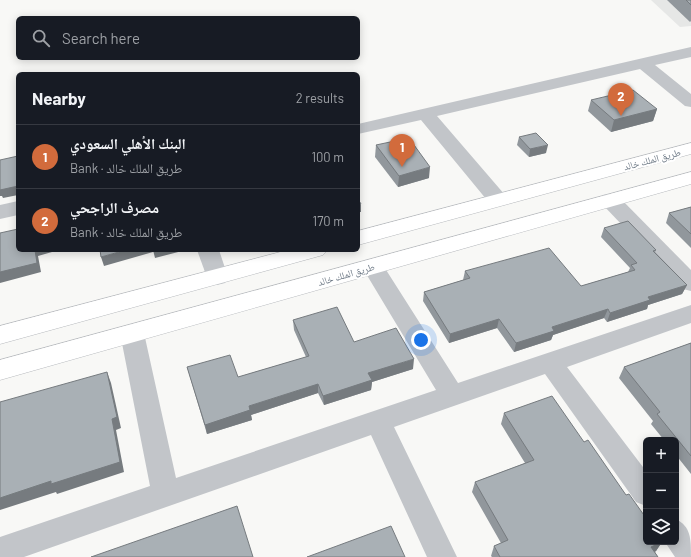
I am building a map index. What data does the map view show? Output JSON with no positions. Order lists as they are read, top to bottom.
{
  "streets": {
    "main road": ["طريق الملك خالد"]
  },
  "page": {
    "search": "Search here",
    "heading": ["Nearby", "2 results"],
    "pins": ["2", "1"],
    "list": [
      {
        "mark": "1",
        "name": "البنك الأهلي السعودي",
        "note": "Bank · طريق الملك خالد",
        "value": "100 m"
      },
      {
        "mark": "2",
        "name": "مصرف الراجحي",
        "note": "Bank · طريق الملك خالد",
        "value": "170 m"
      }
    ],
    "map_buttons": ["+", "−"]
  }
}
